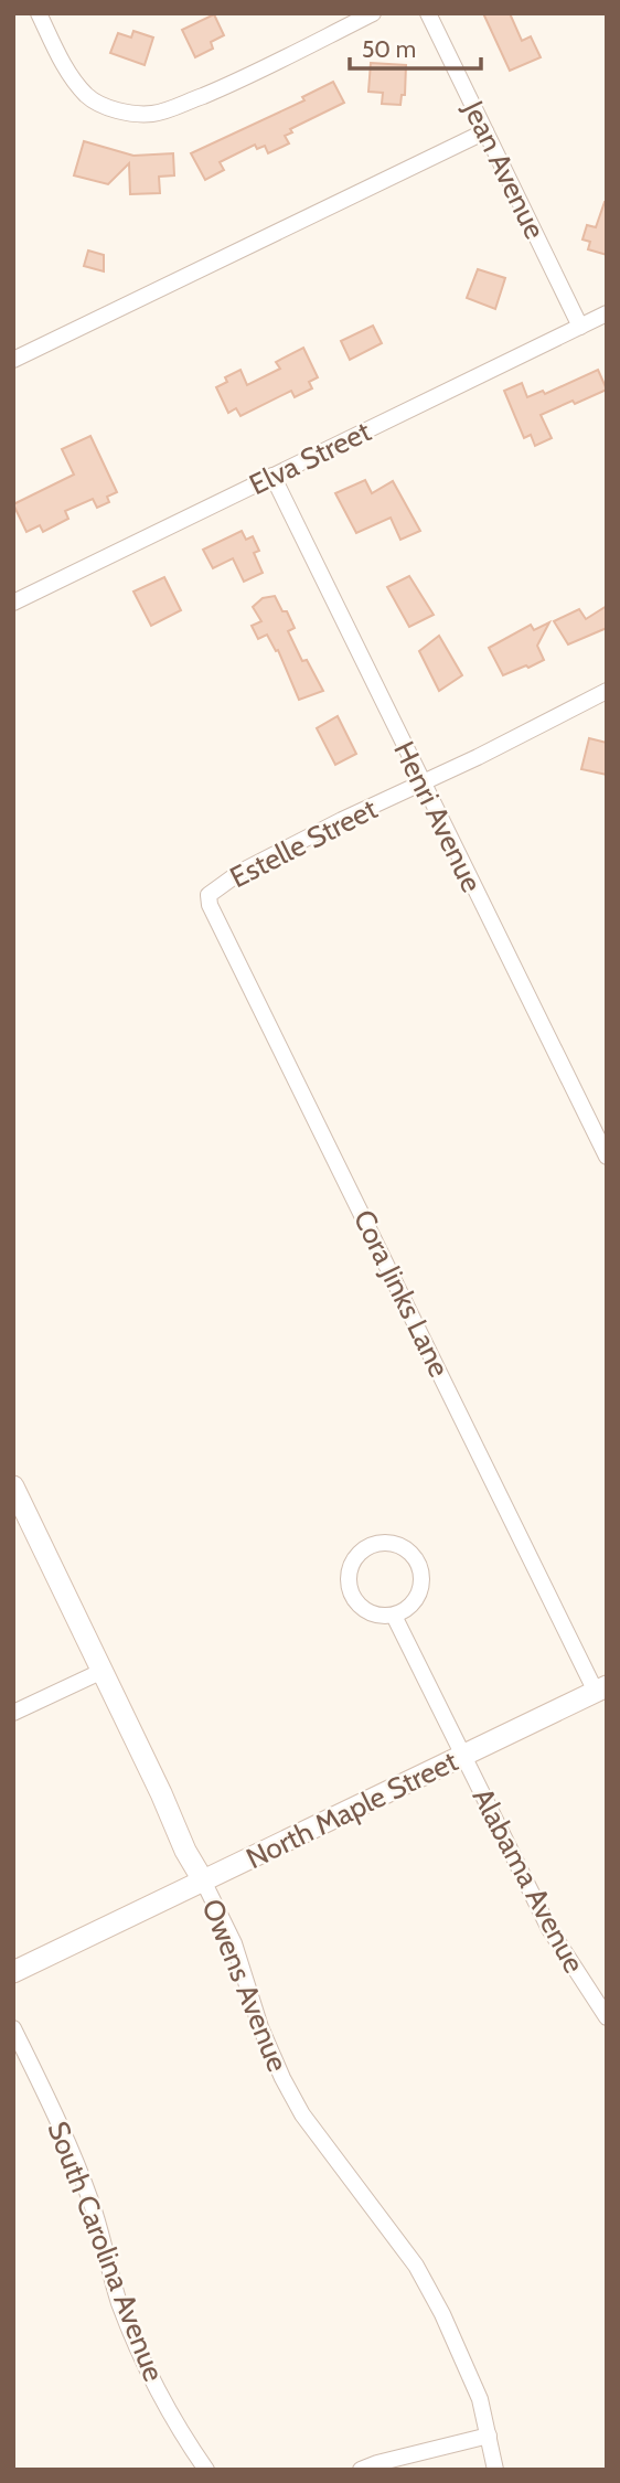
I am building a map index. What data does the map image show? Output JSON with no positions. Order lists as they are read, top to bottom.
{
  "streets": {
    "street": [
      "Jean Avenue",
      "Elva Street",
      "Henri Avenue",
      "Estelle Street",
      "Cora Jinks Lane",
      "North Maple Street",
      "Alabama Avenue",
      "Owens Avenue",
      "South Carolina Avenue"
    ]
  },
  "crossings": [
    ["Jean Avenue", "Elva Street"],
    ["Elva Street", "Henri Avenue"],
    ["Henri Avenue", "Estelle Street"],
    ["Estelle Street", "Cora Jinks Lane"],
    ["Cora Jinks Lane", "North Maple Street"],
    ["North Maple Street", "Alabama Avenue"],
    ["North Maple Street", "Owens Avenue"]
  ],
  "scale_bar": "50 m"
}
